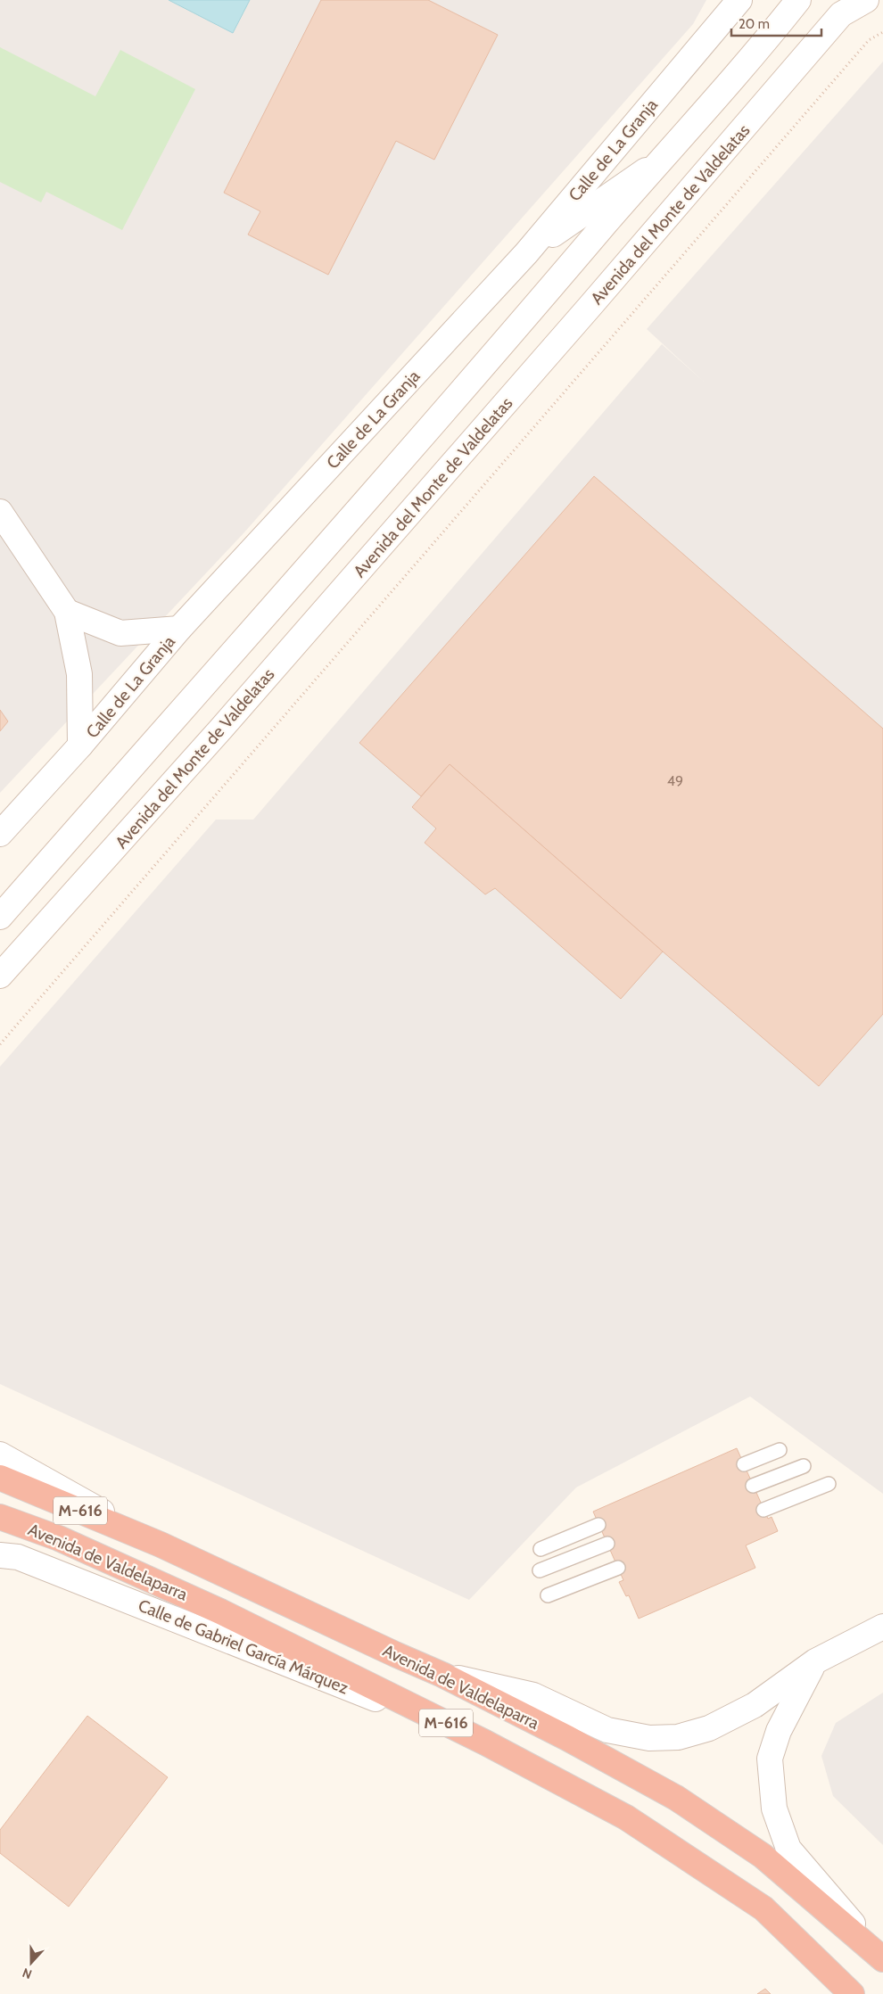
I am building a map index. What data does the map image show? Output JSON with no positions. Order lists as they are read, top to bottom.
{
  "streets": {
    "highway": ["M-616", "Avenida de Valdelaparra"],
    "street": ["Calle de La Granja", "Avenida del Monte de Valdelatas", "Calle de Gabriel García Márquez"]
  },
  "crossings": [
    ["Avenida de Valdelaparra", "Calle de Gabriel García Márquez"]
  ],
  "house_numbers": ["49"],
  "scale_bar": "20 m",
  "north": "bottom"
}
